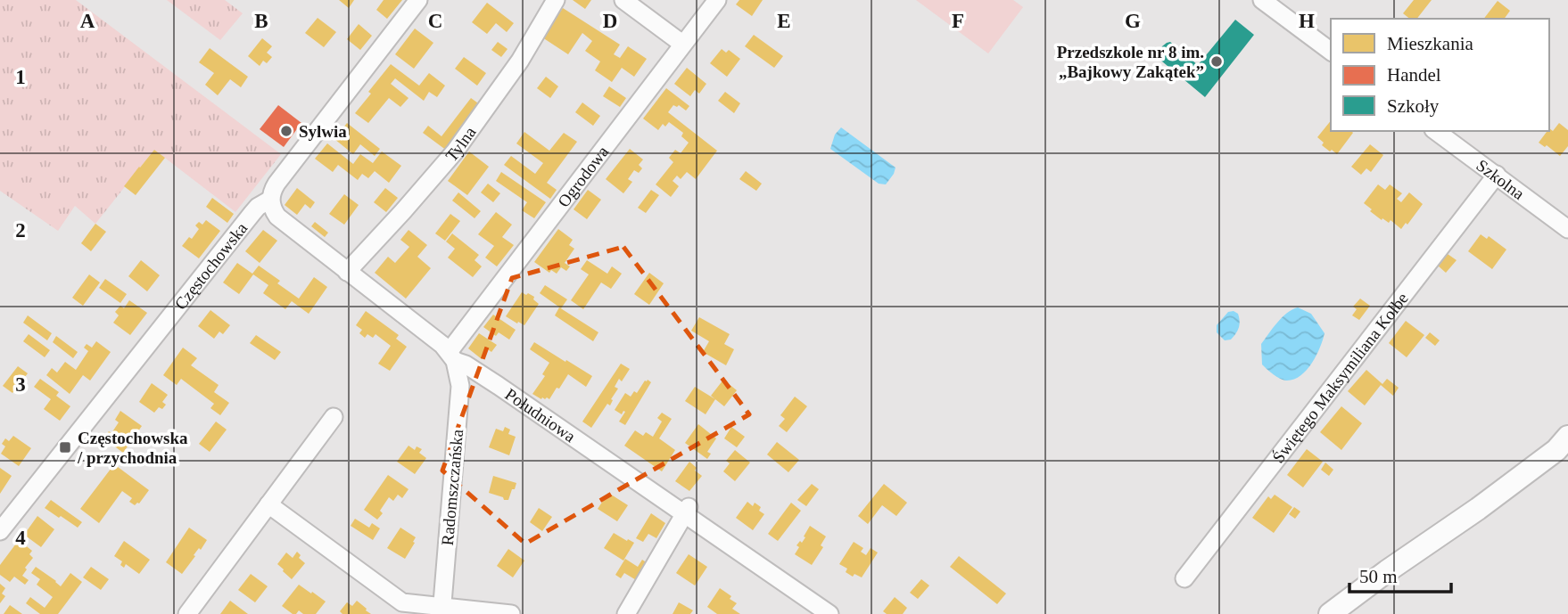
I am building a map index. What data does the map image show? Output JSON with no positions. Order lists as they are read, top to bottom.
{
  "streets": {
    "street": [
      "Tylna",
      "Ogrodowa",
      "Szkolna",
      "Częstochowska",
      "Świętego Maksymiliana Kolbe",
      "Południowa",
      "Radomszczańska"
    ]
  },
  "crossings": [
    ["Tylna", "Południowa"],
    ["Ogrodowa", "Południowa"],
    ["Ogrodowa", "Radomszczańska"],
    ["Szkolna", "Świętego Maksymiliana Kolbe"],
    ["Częstochowska", "Południowa"],
    ["Południowa", "Radomszczańska"]
  ],
  "places": {
    "other": ["Przedszkole nr 8 im. „Bajkowy Zakątek”", "Sylwia"],
    "transit": ["Częstochowska / przychodnia"]
  },
  "legend": ["Mieszkania", "Handel", "Szkoły"],
  "scale_bar": "50 m",
  "grid": {
    "columns": [
      "A",
      "B",
      "C",
      "D",
      "E",
      "F",
      "G",
      "H"
    ],
    "rows": [
      "1",
      "2",
      "3",
      "4"
    ]
  }
}
